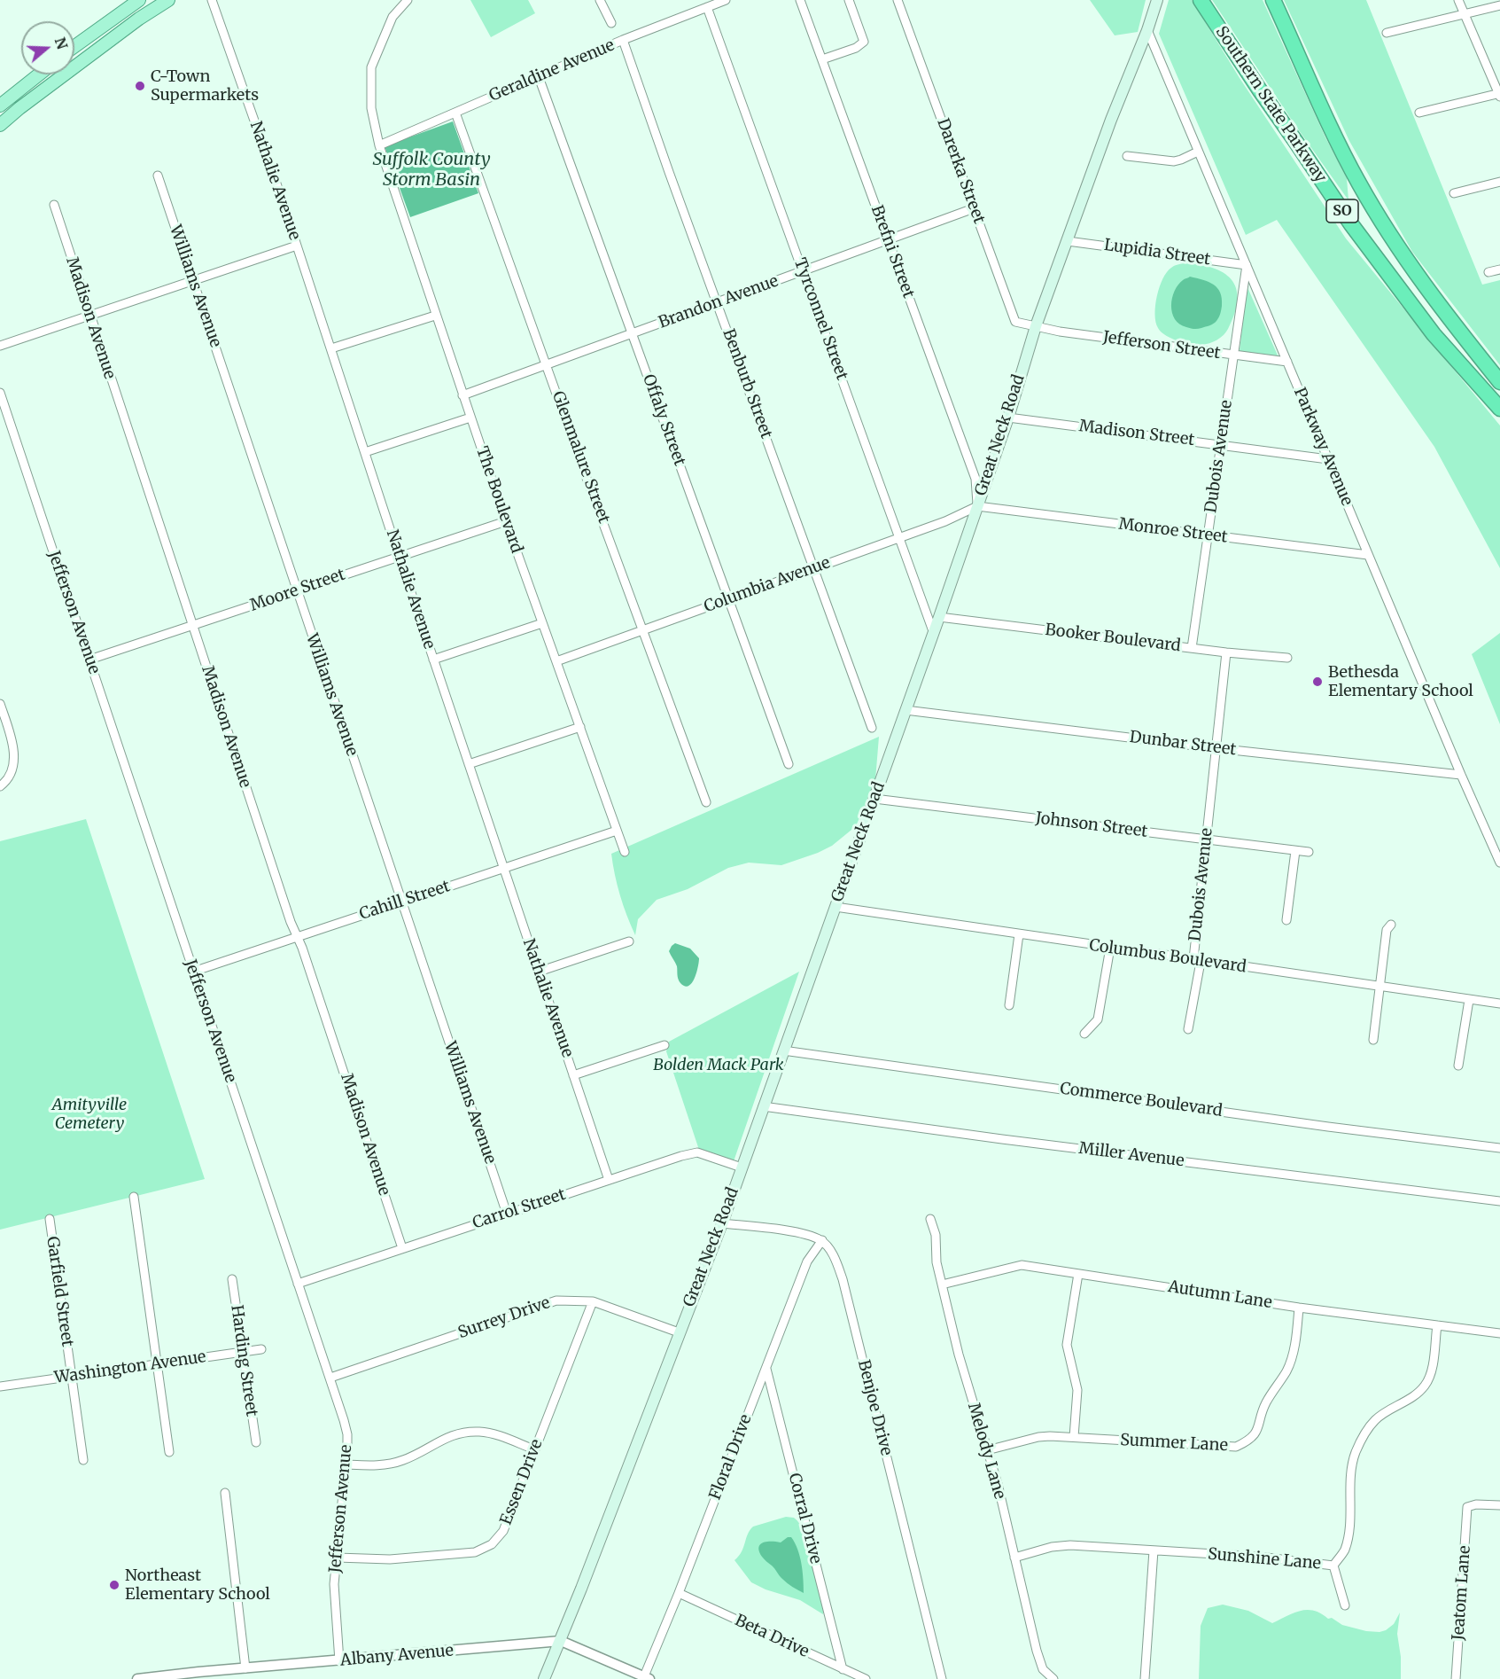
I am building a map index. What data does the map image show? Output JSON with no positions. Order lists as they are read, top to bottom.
{
  "streets": {
    "highway": ["Southern State Parkway", "SO"],
    "main road": ["Great Neck Road"],
    "street": [
      "Geraldine Avenue",
      "Darerka Street",
      "Nathalie Avenue",
      "Brefni Street",
      "Lupidia Street",
      "Williams Avenue",
      "Brandon Avenue",
      "Madison Avenue",
      "Tyrconnel Street",
      "Jefferson Street",
      "Benburb Street",
      "Offaly Street",
      "Madison Street",
      "Parkway Avenue",
      "Dubois Avenue",
      "Glenmalure Street",
      "The Boulevard",
      "Monroe Street",
      "Columbia Avenue",
      "Moore Street",
      "Jefferson Avenue",
      "Booker Boulevard",
      "Dunbar Street",
      "Johnson Street",
      "Cahill Street",
      "Columbus Boulevard",
      "Commerce Boulevard",
      "Miller Avenue",
      "Carrol Street",
      "Garfield Street",
      "Autumn Lane",
      "Surrey Drive",
      "Harding Street",
      "Washington Avenue",
      "Benjoe Drive",
      "Summer Lane",
      "Melody Lane",
      "Floral Drive",
      "Essen Drive",
      "Corral Drive",
      "Sunshine Lane",
      "Jeatom Lane",
      "Beta Drive",
      "Albany Avenue"
    ]
  },
  "crossings": [
    ["Geraldine Avenue", "Tyrconnel Street"],
    ["Geraldine Avenue", "Benburb Street"],
    ["Geraldine Avenue", "Offaly Street"],
    ["Geraldine Avenue", "Glenmalure Street"],
    ["Geraldine Avenue", "The Boulevard"],
    ["Darerka Street", "Brandon Avenue"],
    ["Darerka Street", "Jefferson Street"],
    ["Darerka Street", "Great Neck Road"],
    ["Nathalie Avenue", "Moore Street"],
    ["Nathalie Avenue", "Cahill Street"],
    ["Nathalie Avenue", "Carrol Street"],
    ["Brefni Street", "Brandon Avenue"],
    ["Brefni Street", "Great Neck Road"],
    ["Brefni Street", "Monroe Street"],
    ["Brefni Street", "Columbia Avenue"],
    ["Lupidia Street", "Great Neck Road"],
    ["Lupidia Street", "Parkway Avenue"],
    ["Lupidia Street", "Dubois Avenue"],
    ["Williams Avenue", "Moore Street"],
    ["Williams Avenue", "Cahill Street"],
    ["Williams Avenue", "Carrol Street"],
    ["Brandon Avenue", "Tyrconnel Street"],
    ["Brandon Avenue", "Benburb Street"],
    ["Brandon Avenue", "Offaly Street"],
    ["Brandon Avenue", "Glenmalure Street"],
    ["Brandon Avenue", "The Boulevard"],
    ["Madison Avenue", "Moore Street"],
    ["Madison Avenue", "Cahill Street"],
    ["Madison Avenue", "Carrol Street"],
    ["Tyrconnel Street", "Great Neck Road"],
    ["Tyrconnel Street", "Columbia Avenue"],
    ["Jefferson Street", "Great Neck Road"],
    ["Jefferson Street", "Parkway Avenue"],
    ["Jefferson Street", "Dubois Avenue"],
    ["Benburb Street", "Columbia Avenue"],
    ["Offaly Street", "Columbia Avenue"],
    ["Madison Street", "Great Neck Road"],
    ["Madison Street", "Parkway Avenue"],
    ["Madison Street", "Dubois Avenue"],
    ["Great Neck Road", "Parkway Avenue"],
    ["Great Neck Road", "Monroe Street"],
    ["Great Neck Road", "Columbia Avenue"],
    ["Great Neck Road", "Booker Boulevard"],
    ["Great Neck Road", "Dunbar Street"],
    ["Great Neck Road", "Johnson Street"],
    ["Great Neck Road", "Columbus Boulevard"],
    ["Great Neck Road", "Commerce Boulevard"],
    ["Great Neck Road", "Miller Avenue"],
    ["Great Neck Road", "Carrol Street"],
    ["Great Neck Road", "Surrey Drive"],
    ["Great Neck Road", "Albany Avenue"],
    ["Parkway Avenue", "Dubois Avenue"],
    ["Parkway Avenue", "Monroe Street"],
    ["Parkway Avenue", "Dunbar Street"],
    ["Dubois Avenue", "Monroe Street"],
    ["Dubois Avenue", "Booker Boulevard"],
    ["Dubois Avenue", "Dunbar Street"],
    ["Dubois Avenue", "Johnson Street"],
    ["Dubois Avenue", "Columbus Boulevard"],
    ["Glenmalure Street", "Columbia Avenue"],
    ["The Boulevard", "Columbia Avenue"],
    ["The Boulevard", "Moore Street"],
    ["The Boulevard", "Cahill Street"],
    ["Monroe Street", "Columbia Avenue"],
    ["Moore Street", "Jefferson Avenue"],
    ["Jefferson Avenue", "Cahill Street"],
    ["Jefferson Avenue", "Carrol Street"],
    ["Jefferson Avenue", "Surrey Drive"],
    ["Jefferson Avenue", "Essen Drive"],
    ["Jefferson Avenue", "Albany Avenue"],
    ["Garfield Street", "Washington Avenue"],
    ["Autumn Lane", "Summer Lane"],
    ["Autumn Lane", "Melody Lane"],
    ["Autumn Lane", "Sunshine Lane"],
    ["Surrey Drive", "Essen Drive"],
    ["Harding Street", "Washington Avenue"],
    ["Benjoe Drive", "Floral Drive"],
    ["Summer Lane", "Melody Lane"],
    ["Melody Lane", "Sunshine Lane"],
    ["Floral Drive", "Corral Drive"],
    ["Floral Drive", "Beta Drive"],
    ["Floral Drive", "Albany Avenue"],
    ["Corral Drive", "Beta Drive"]
  ],
  "water": ["Suffolk County Storm Basin"],
  "parks": ["Bolden Mack Park", "Amityville Cemetery"],
  "places": ["C‑Town Supermarkets", "Bethesda Elementary School", "Northeast Elementary School"],
  "north": "right"
}
